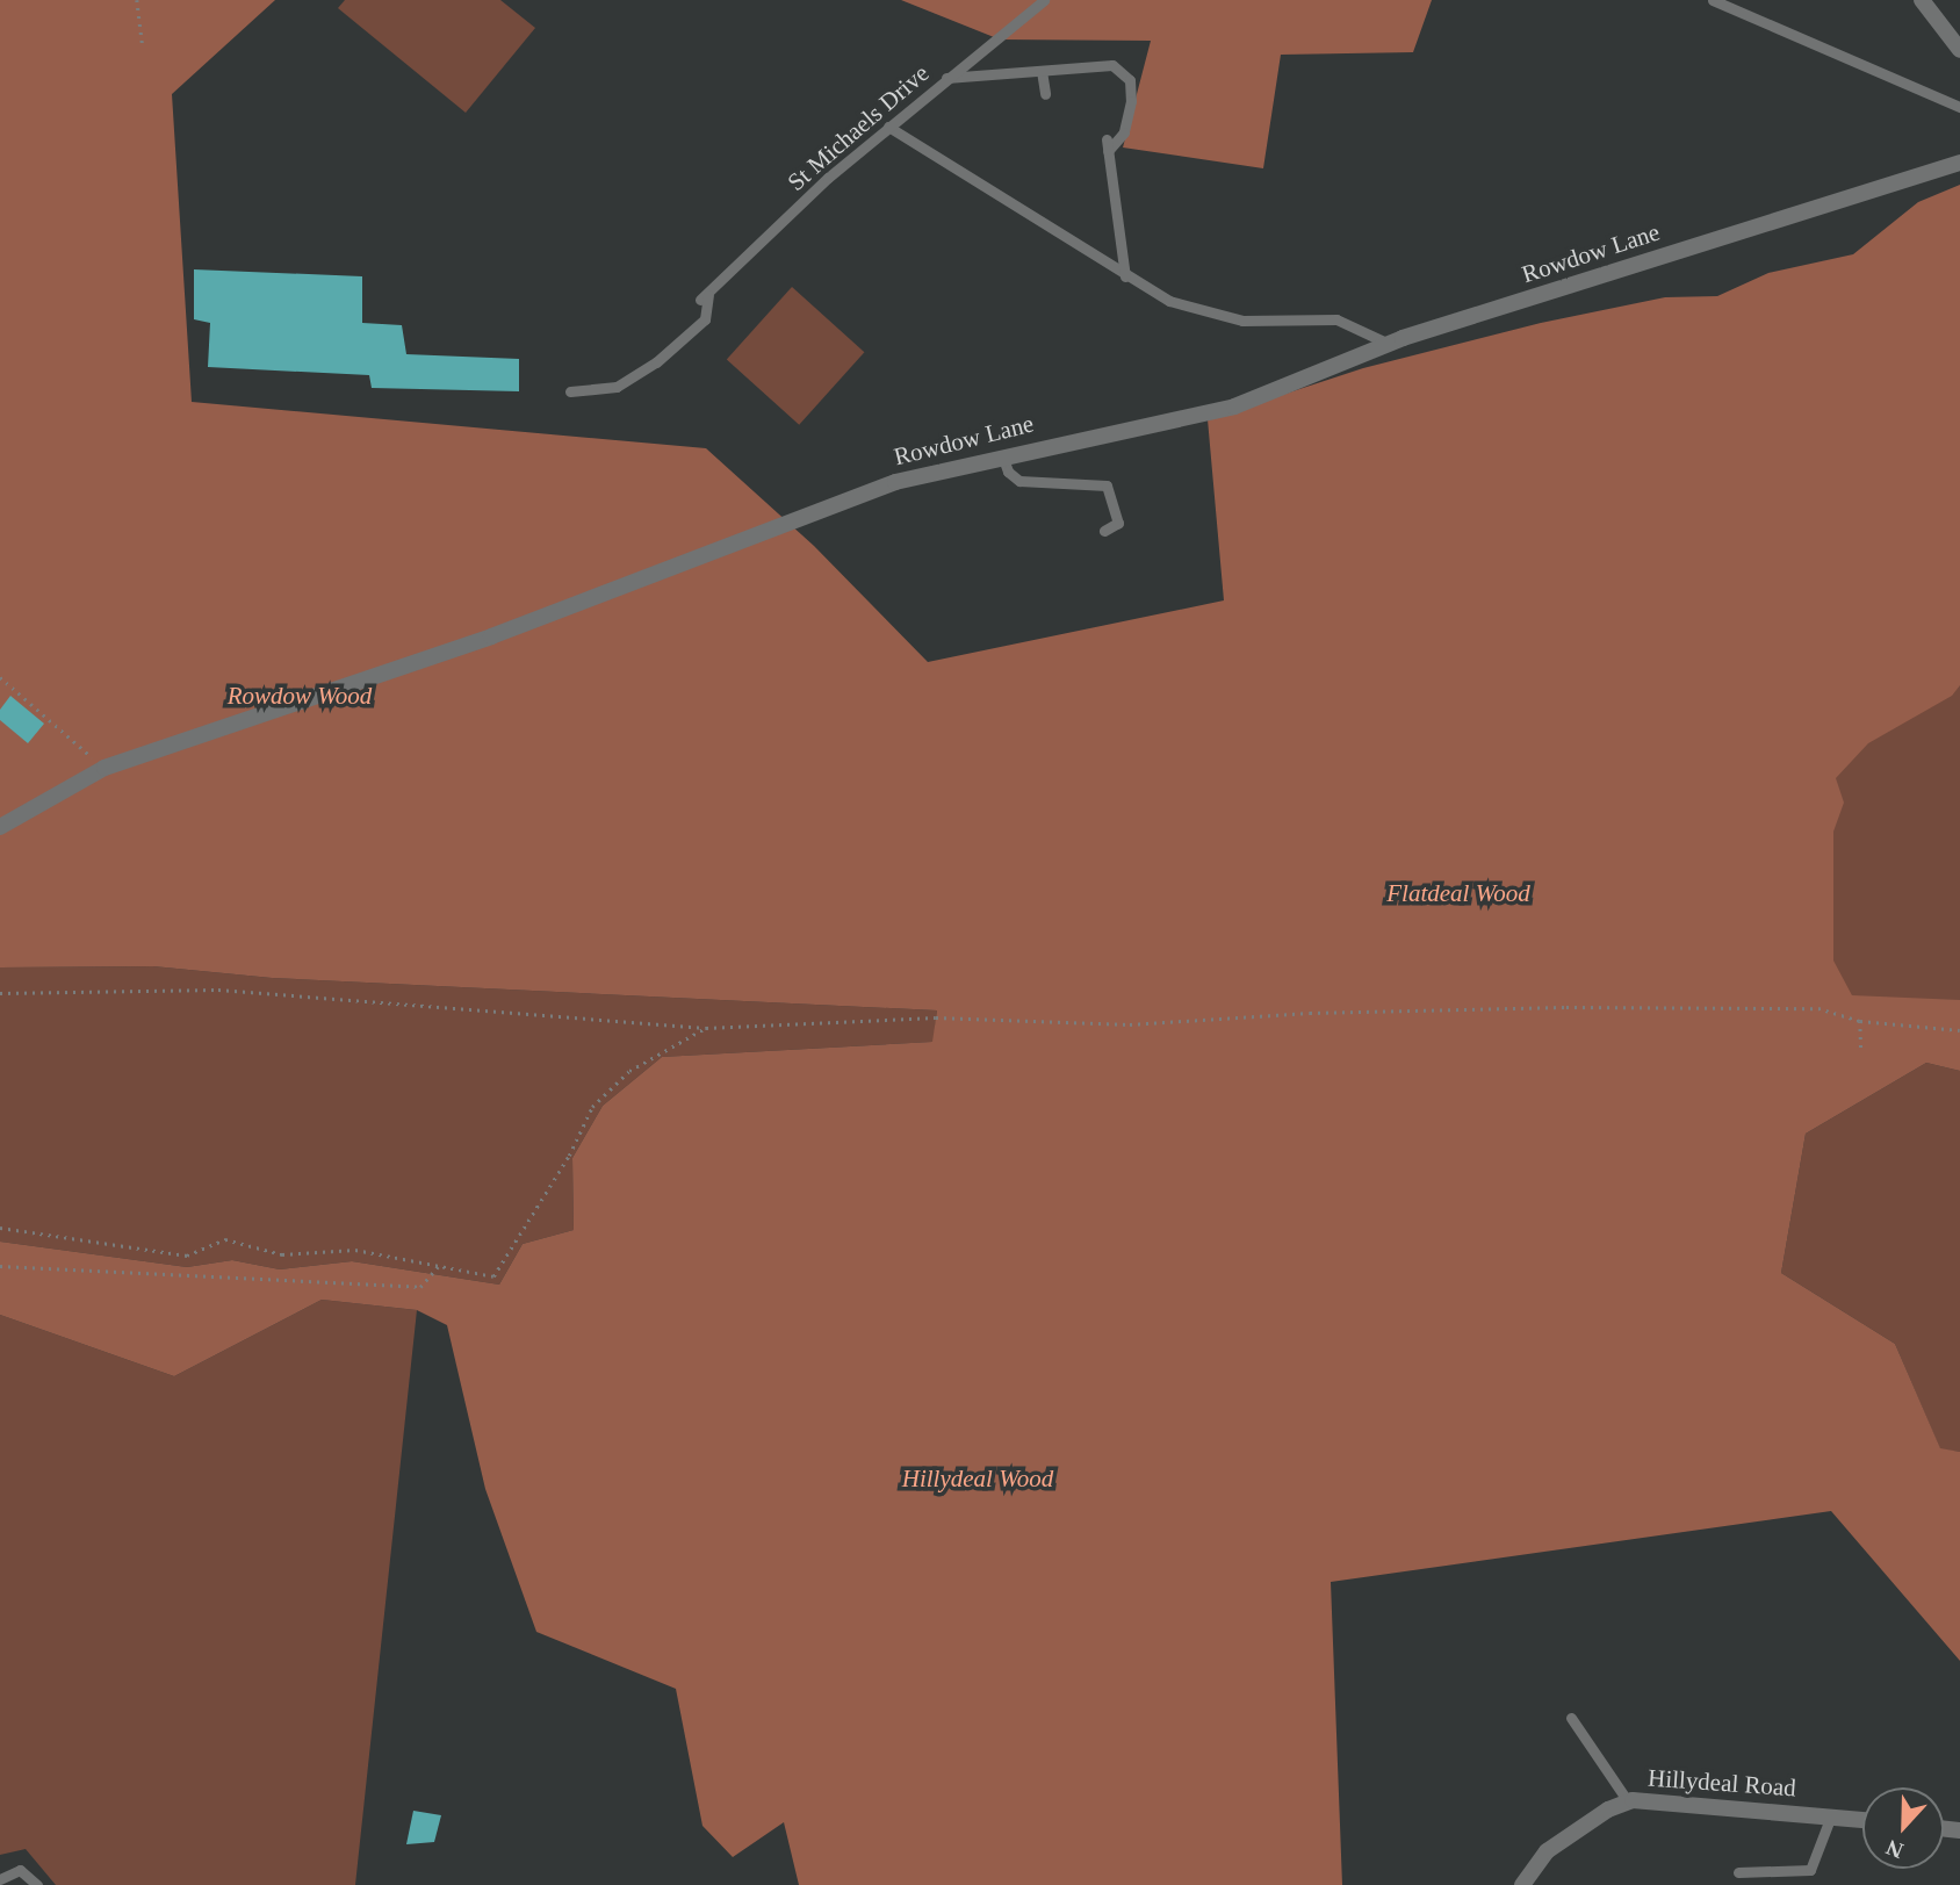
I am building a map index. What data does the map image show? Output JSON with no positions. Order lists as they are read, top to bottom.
{
  "streets": {
    "street": ["Rowdow Lane", "Hillydeal Road"],
    "lane": ["St Michaels Drive"]
  },
  "parks": ["Rowdow Wood", "Flatdeal Wood", "Hillydeal Wood"],
  "north": "bottom"
}
